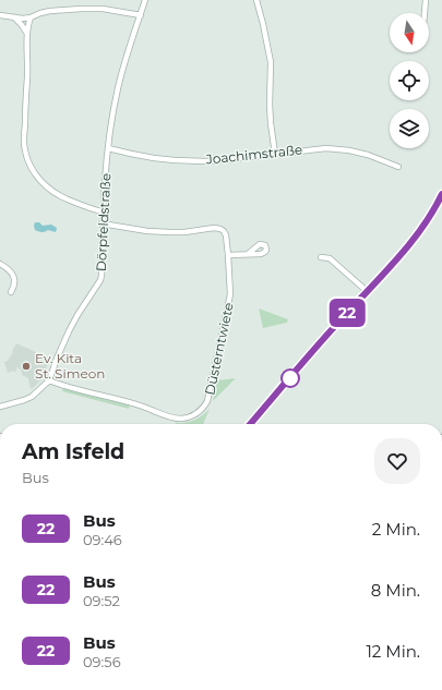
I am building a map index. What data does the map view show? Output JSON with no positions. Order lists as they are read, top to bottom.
{
  "streets": {
    "street": ["Joachimstraße", "Dörpfeldstraße", "Düsterntwiete"]
  },
  "crossings": [
    ["Joachimstraße", "Dörpfeldstraße"],
    ["Dörpfeldstraße", "Düsterntwiete"]
  ],
  "places": ["Ev. Kita St. Simeon"],
  "lines": ["bus line 22"],
  "north": "bottom",
  "page": {
    "on_map": "22",
    "heading": ["Am Isfeld", "Bus"],
    "list": [
      {
        "mark": "22",
        "name": "Bus",
        "note": "09:46",
        "value": "2 Min."
      },
      {
        "mark": "22",
        "name": "Bus",
        "note": "09:52",
        "value": "8 Min."
      },
      {
        "mark": "22",
        "name": "Bus",
        "note": "09:56",
        "value": "12 Min."
      }
    ]
  }
}
